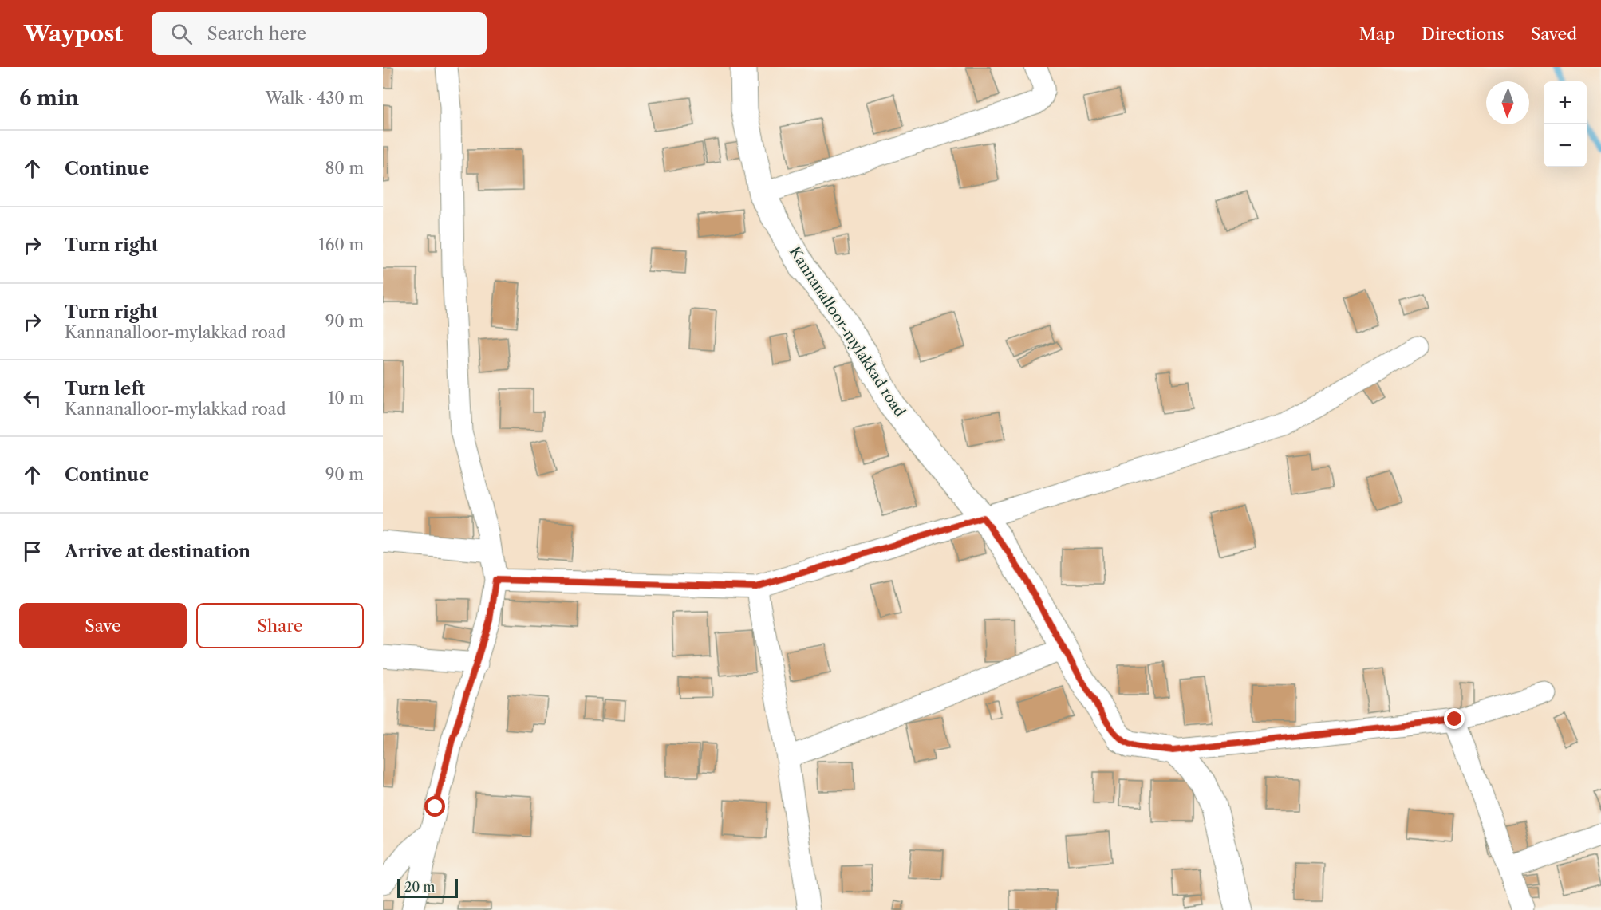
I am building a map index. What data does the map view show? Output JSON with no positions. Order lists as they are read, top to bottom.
{
  "streets": {
    "main road": ["Kannanalloor-mylakkad road"]
  },
  "scale_bar": "20 m",
  "north": "bottom",
  "page": {
    "header": "Waypost",
    "search": "Search here",
    "nav": ["Map", "Directions", "Saved"],
    "heading": ["6 min", "Walk · 430 m"],
    "map_buttons": ["+", "−"],
    "list": [
      ["Continue", "80 m"],
      ["Turn right", "160 m"],
      ["Turn right", "Kannanalloor-mylakkad road", "90 m"],
      ["Turn left", "Kannanalloor-mylakkad road", "10 m"],
      ["Continue", "90 m"],
      "Arrive at destination"
    ],
    "buttons": ["Save", "Share"],
    "scale": "20 m"
  }
}
